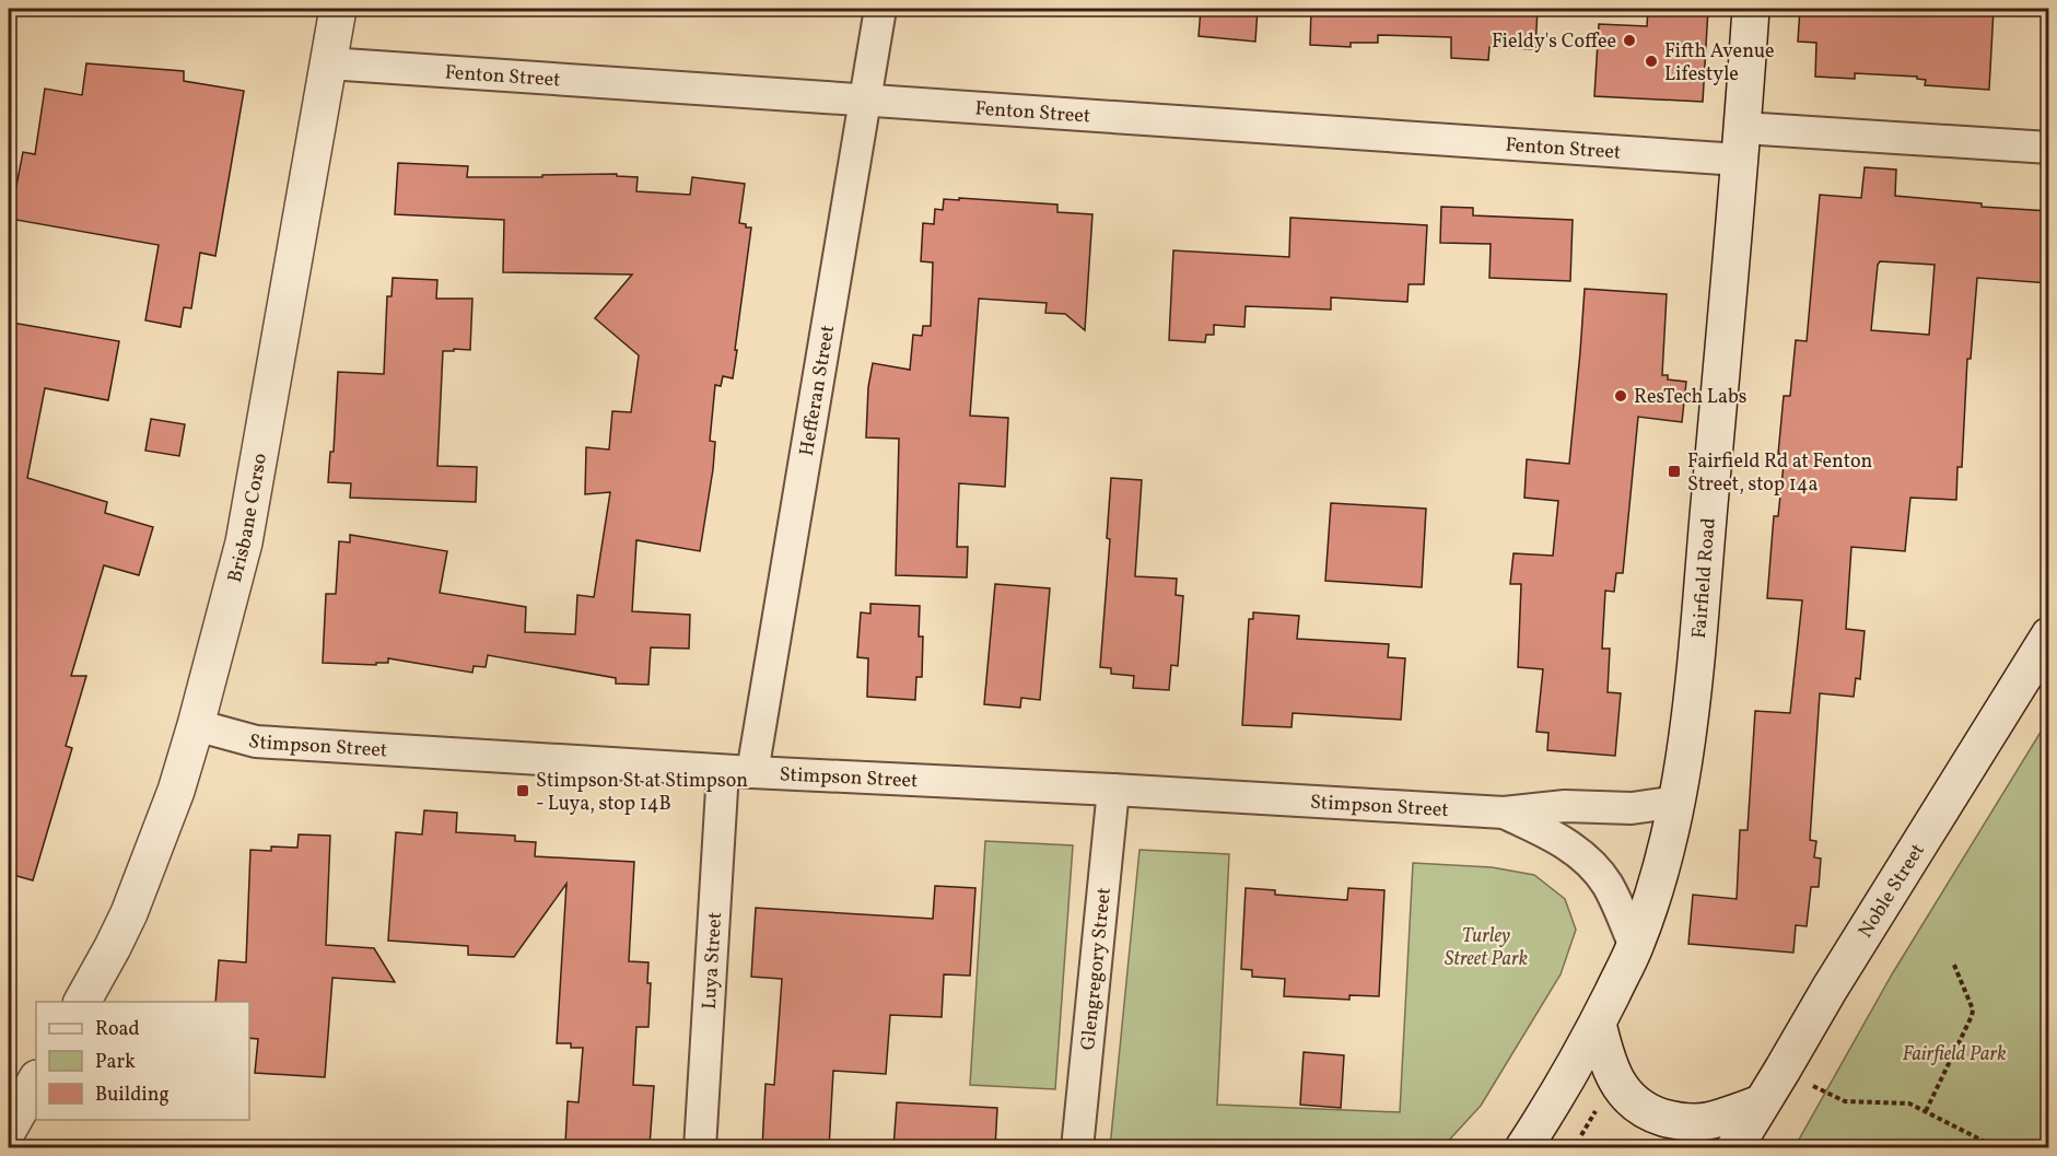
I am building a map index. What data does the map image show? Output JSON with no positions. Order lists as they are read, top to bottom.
{
  "streets": {
    "main road": ["Brisbane Corso", "Fairfield Road", "Noble Street"],
    "street": [
      "Fenton Street",
      "Hefferan Street",
      "Stimpson Street",
      "Luya Street",
      "Glengregory Street"
    ]
  },
  "crossings": [
    ["Fenton Street", "Hefferan Street"],
    ["Fenton Street", "Brisbane Corso"],
    ["Fenton Street", "Fairfield Road"],
    ["Hefferan Street", "Stimpson Street"],
    ["Hefferan Street", "Luya Street"],
    ["Brisbane Corso", "Stimpson Street"],
    ["Fairfield Road", "Stimpson Street"],
    ["Stimpson Street", "Luya Street"],
    ["Stimpson Street", "Glengregory Street"]
  ],
  "parks": ["Turley Street Park", "Fairfield Park"],
  "places": {
    "other": ["Fieldy's Coffee", "Fifth Avenue Lifestyle", "ResTech Labs"],
    "transit": ["Fairfield Rd at Fenton Street, stop 14a", "Stimpson St at Stimpson - Luya, stop 14B"]
  },
  "legend": ["Road", "Park", "Building"]
}
